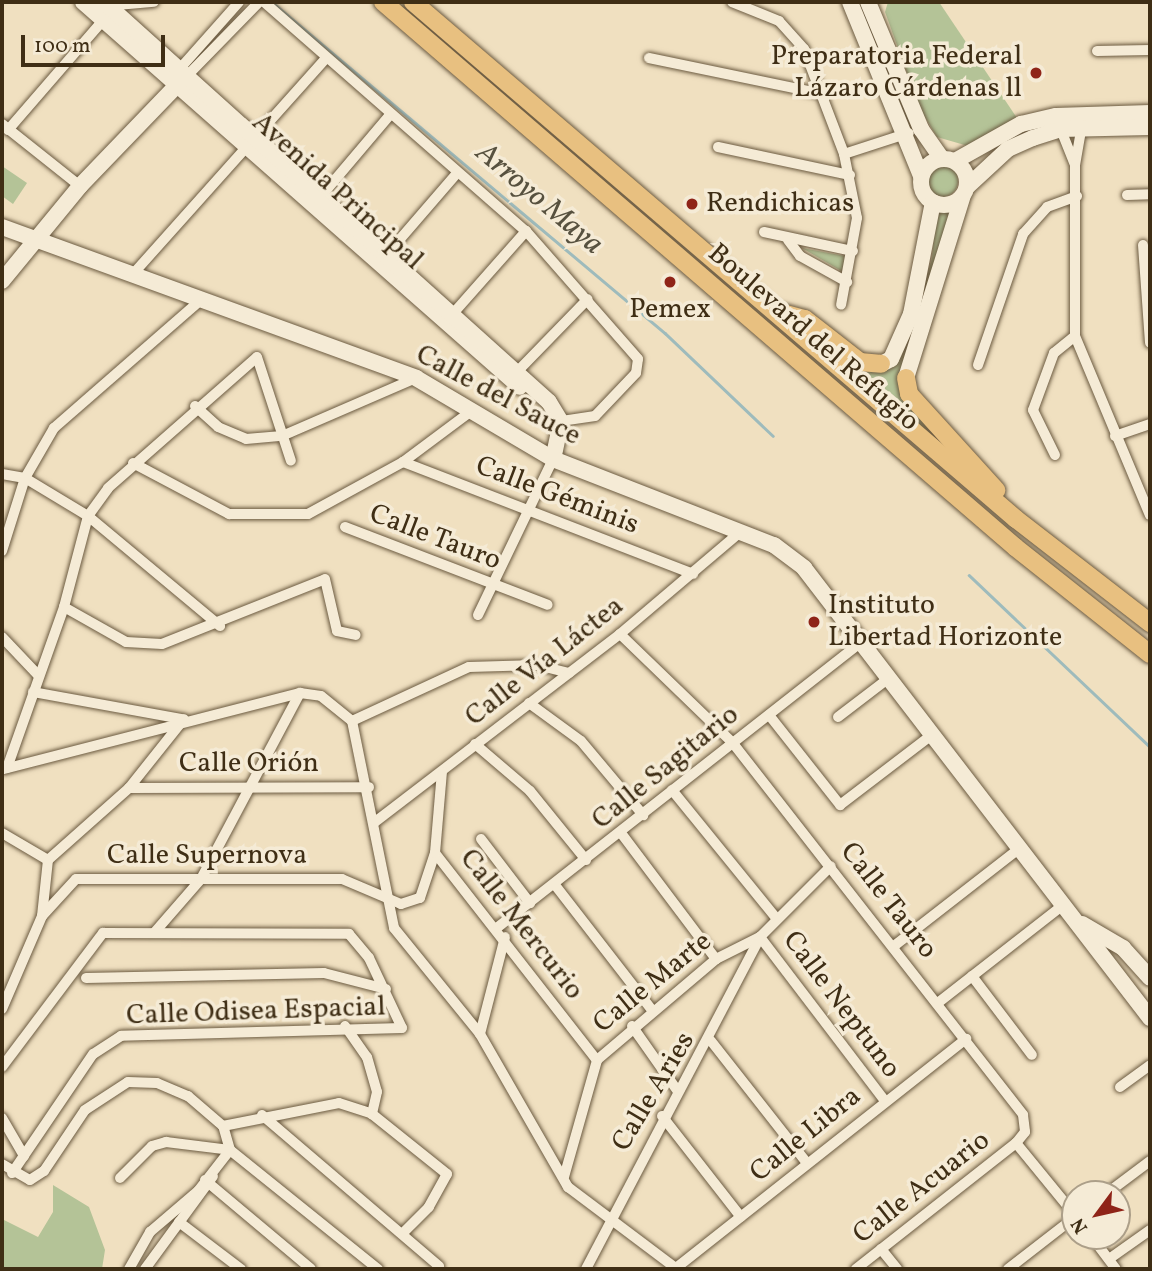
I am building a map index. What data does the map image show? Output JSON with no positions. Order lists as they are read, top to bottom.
{
  "streets": {
    "main road": ["Boulevard del Refugio"],
    "street": [
      "Avenida Principal",
      "Calle del Sauce",
      "Calle Géminis",
      "Calle Tauro",
      "Calle Vía Láctea",
      "Calle Orión",
      "Calle Sagitario",
      "Calle Supernova",
      "Calle Mercurio",
      "Calle Marte",
      "Calle Neptuno",
      "Calle Odisea Espacial",
      "Calle Aries",
      "Calle Libra",
      "Calle Acuario"
    ]
  },
  "crossings": [
    ["Calle del Sauce", "Calle Vía Láctea"],
    ["Calle del Sauce", "Calle Sagitario"],
    ["Calle Géminis", "Calle Vía Láctea"],
    ["Calle Tauro", "Calle Vía Láctea"],
    ["Calle Tauro", "Calle Sagitario"],
    ["Calle Tauro", "Calle Marte"],
    ["Calle Tauro", "Calle Libra"],
    ["Calle Tauro", "Calle Acuario"],
    ["Calle Sagitario", "Calle Mercurio"],
    ["Calle Mercurio", "Calle Marte"],
    ["Calle Marte", "Calle Neptuno"],
    ["Calle Marte", "Calle Aries"],
    ["Calle Neptuno", "Calle Aries"],
    ["Calle Neptuno", "Calle Libra"]
  ],
  "water": ["Arroyo Maya"],
  "places": [
    "Preparatoria Federal Lázaro Cárdenas ll",
    "Rendichicas",
    "Pemex",
    "Instituto Libertad Horizonte"
  ],
  "scale_bar": "100 m",
  "north": "bottom left"
}
